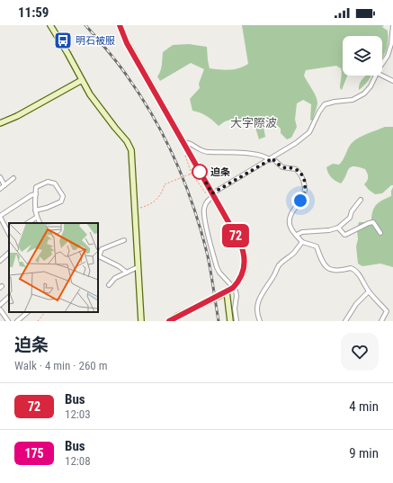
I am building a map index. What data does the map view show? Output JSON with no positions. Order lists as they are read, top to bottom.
{
  "districts": ["大字際波"],
  "places": {
    "bus stop": ["明石被服"],
    "other": ["迫条"]
  },
  "lines": ["bus line 72"],
  "page": {
    "status": "11:59",
    "on_map": "72",
    "heading": ["迫条", "Walk · 4 min · 260 m"],
    "list": [
      {
        "mark": "72",
        "name": "Bus",
        "note": "12:03",
        "value": "4 min"
      },
      {
        "mark": "175",
        "name": "Bus",
        "note": "12:08",
        "value": "9 min"
      }
    ]
  }
}
